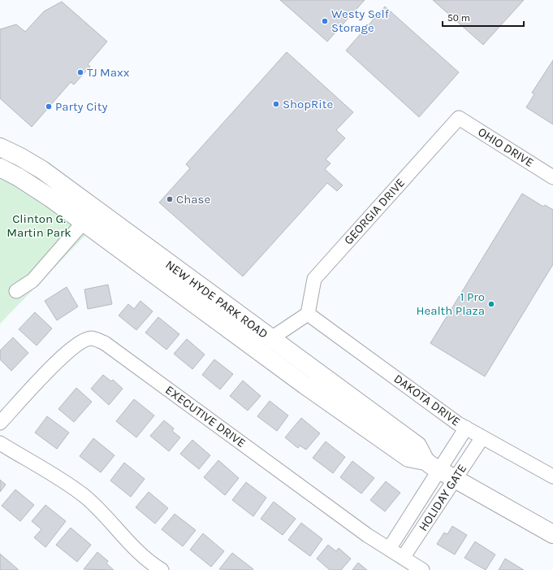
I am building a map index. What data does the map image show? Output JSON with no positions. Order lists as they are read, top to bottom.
{
  "streets": {
    "main road": ["NEW HYDE PARK ROAD"],
    "street": [
      "OHIO DRIVE",
      "GEORGIA DRIVE",
      "DAKOTA DRIVE",
      "EXECUTIVE DRIVE",
      "HOLIDAY GATE"
    ]
  },
  "crossings": [
    ["OHIO DRIVE", "GEORGIA DRIVE"],
    ["GEORGIA DRIVE", "DAKOTA DRIVE"],
    ["NEW HYDE PARK ROAD", "HOLIDAY GATE"],
    ["DAKOTA DRIVE", "HOLIDAY GATE"],
    ["EXECUTIVE DRIVE", "HOLIDAY GATE"]
  ],
  "parks": ["Clinton G. Martin Park"],
  "places": [
    "Westy Self Storage",
    "TJ Maxx",
    "ShopRite",
    "Party City",
    "Chase",
    "1 Pro Health Plaza"
  ],
  "scale_bar": "50 m"
}
